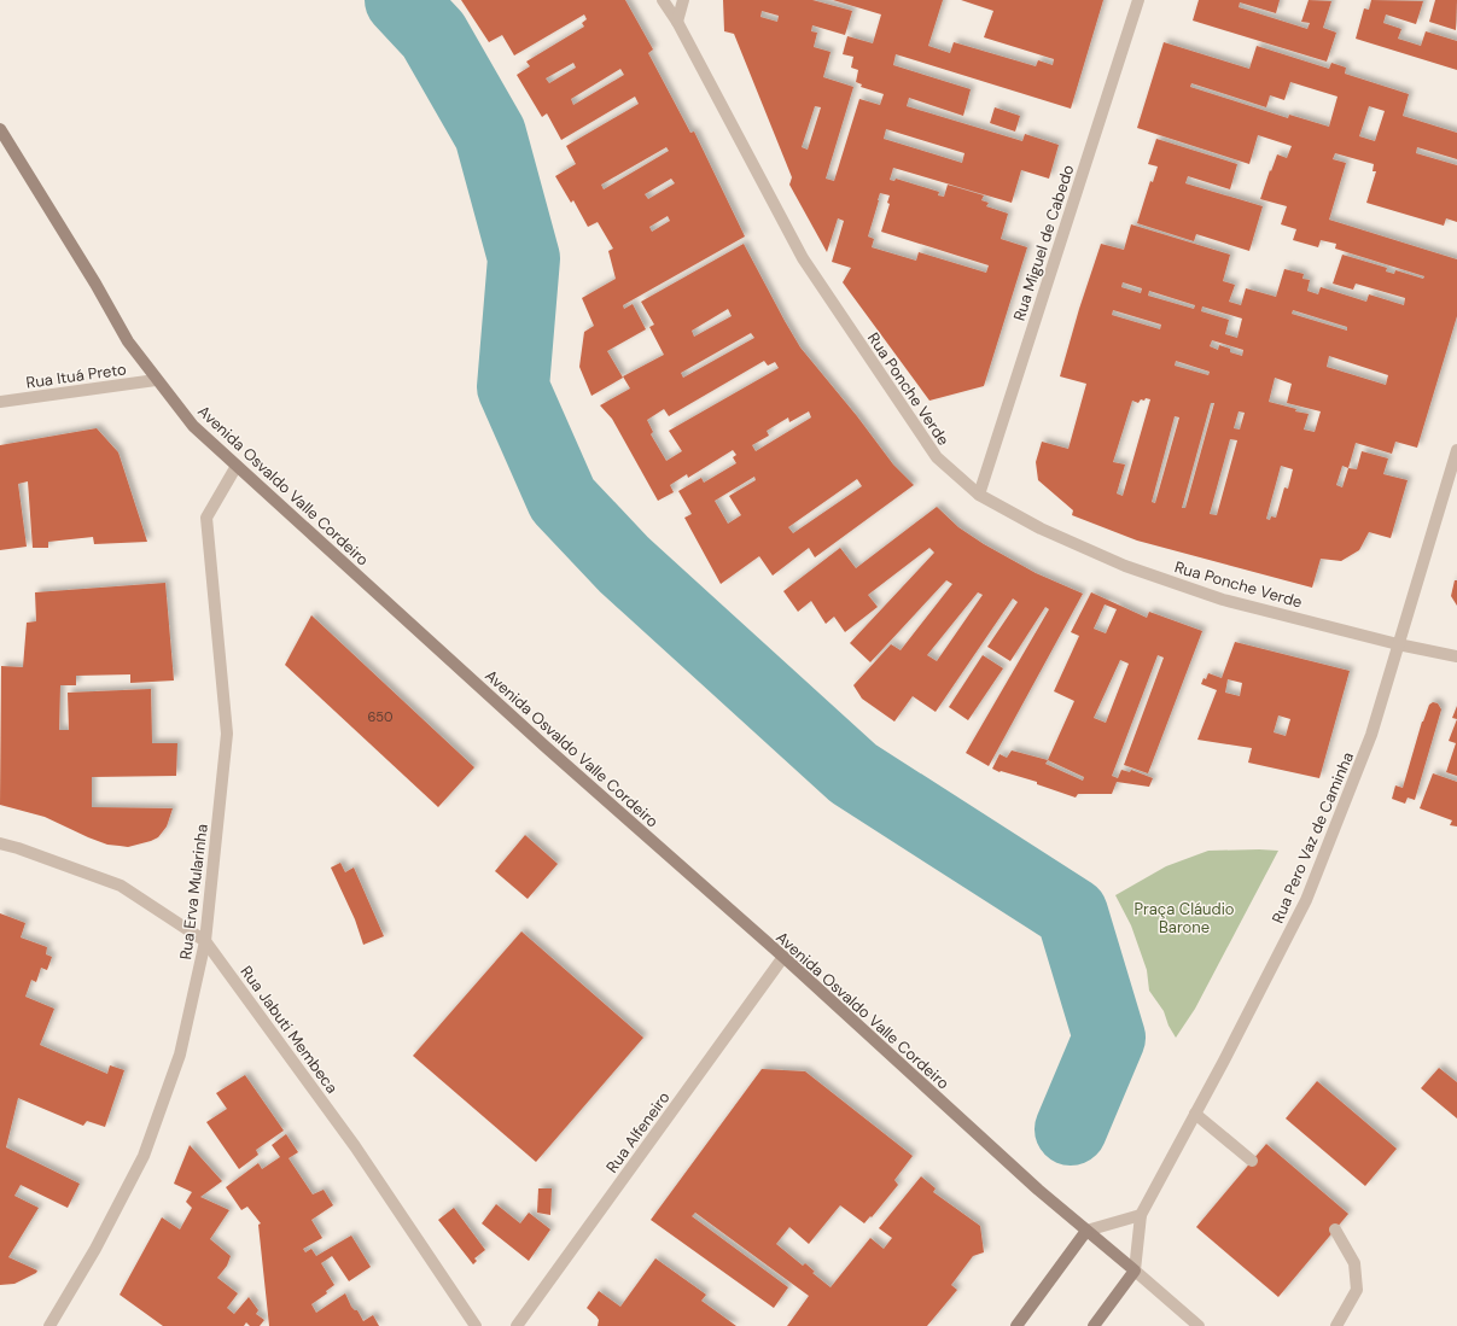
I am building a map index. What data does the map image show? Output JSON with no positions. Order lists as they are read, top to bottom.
{
  "streets": {
    "main road": ["Avenida Osvaldo Valle Cordeiro"],
    "street": [
      "Rua Miguel de Cabedo",
      "Rua Ituá Preto",
      "Rua Ponche Verde",
      "Rua Pero Vaz de Caminha",
      "Rua Erva Mularinha",
      "Rua Jabuti Membeca",
      "Rua Alfeneiro"
    ]
  },
  "crossings": [
    ["Rua Miguel de Cabedo", "Rua Ponche Verde"],
    ["Rua Ituá Preto", "Avenida Osvaldo Valle Cordeiro"],
    ["Rua Ponche Verde", "Rua Pero Vaz de Caminha"],
    ["Avenida Osvaldo Valle Cordeiro", "Rua Pero Vaz de Caminha"],
    ["Avenida Osvaldo Valle Cordeiro", "Rua Erva Mularinha"],
    ["Avenida Osvaldo Valle Cordeiro", "Rua Alfeneiro"],
    ["Rua Erva Mularinha", "Rua Jabuti Membeca"]
  ],
  "parks": ["Praça Cláudio Barone"],
  "house_numbers": ["650"]
}
